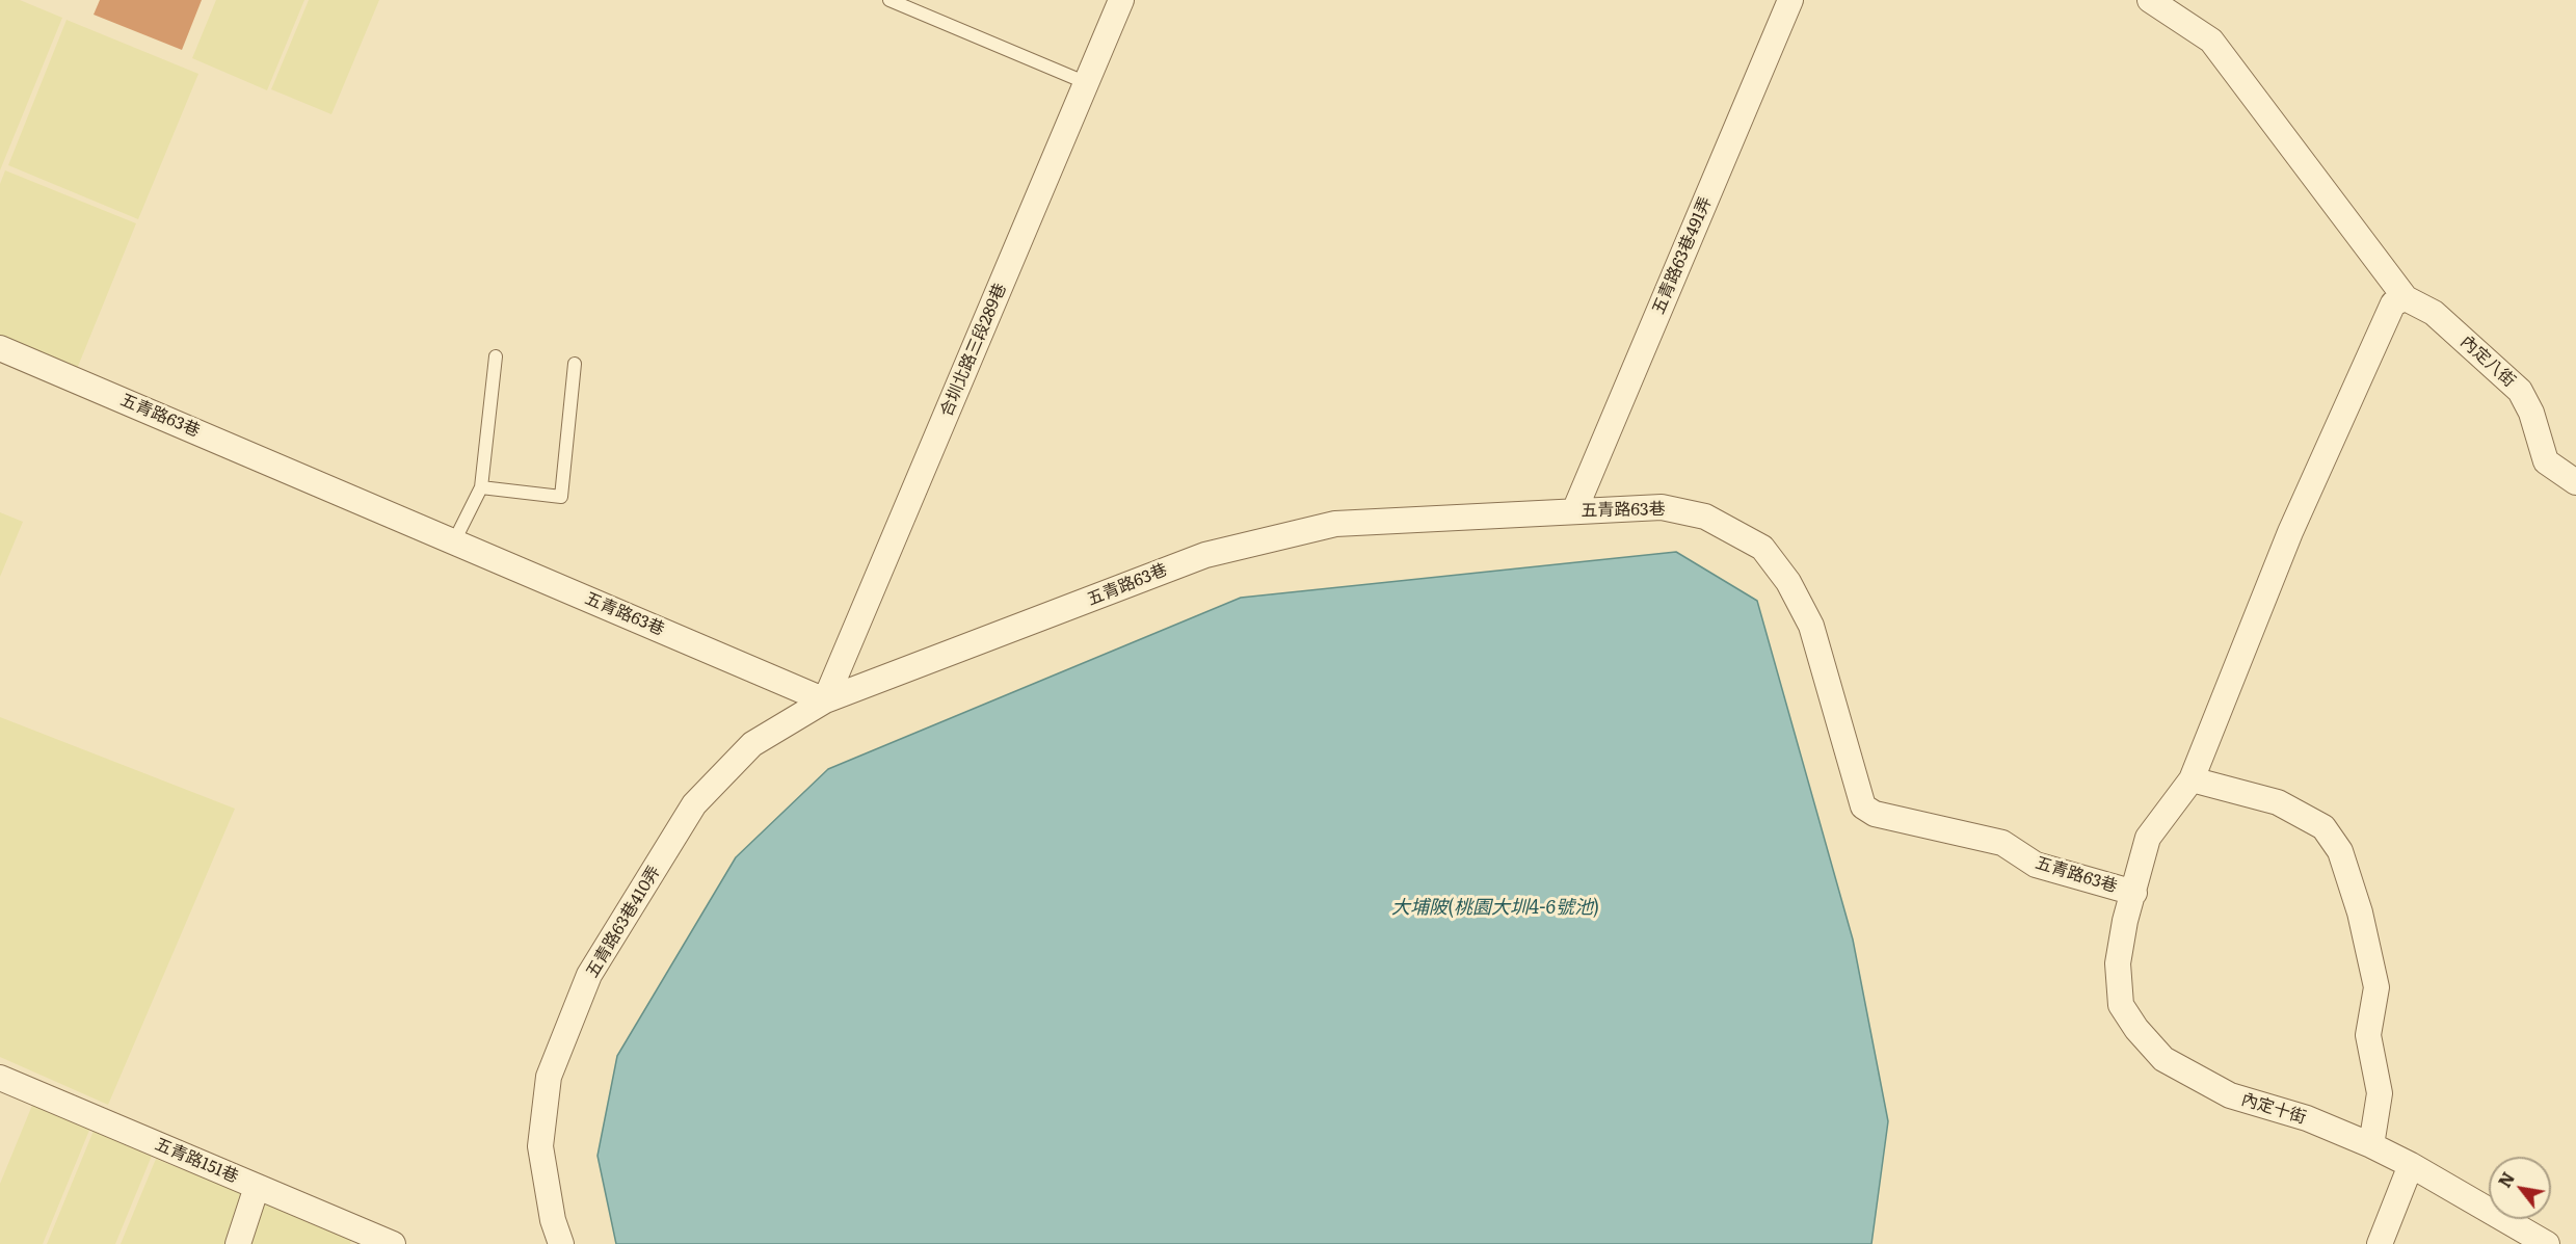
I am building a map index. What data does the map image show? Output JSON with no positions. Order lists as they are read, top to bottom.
{
  "streets": {
    "street": [
      "五青路63巷491弄",
      "合圳北路三段289巷",
      "內定八街",
      "五青路63巷",
      "五青路63巷410弄",
      "內定十街",
      "五青路151巷"
    ]
  },
  "crossings": [
    ["五青路63巷491弄", "五青路63巷"],
    ["合圳北路三段289巷", "五青路63巷"],
    ["合圳北路三段289巷", "五青路63巷410弄"],
    ["內定八街", "內定十街"],
    ["五青路63巷", "五青路63巷410弄"],
    ["五青路63巷", "內定十街"]
  ],
  "water": ["大埔陂(桃園大圳4-6號池)"],
  "north": "top left"
}
